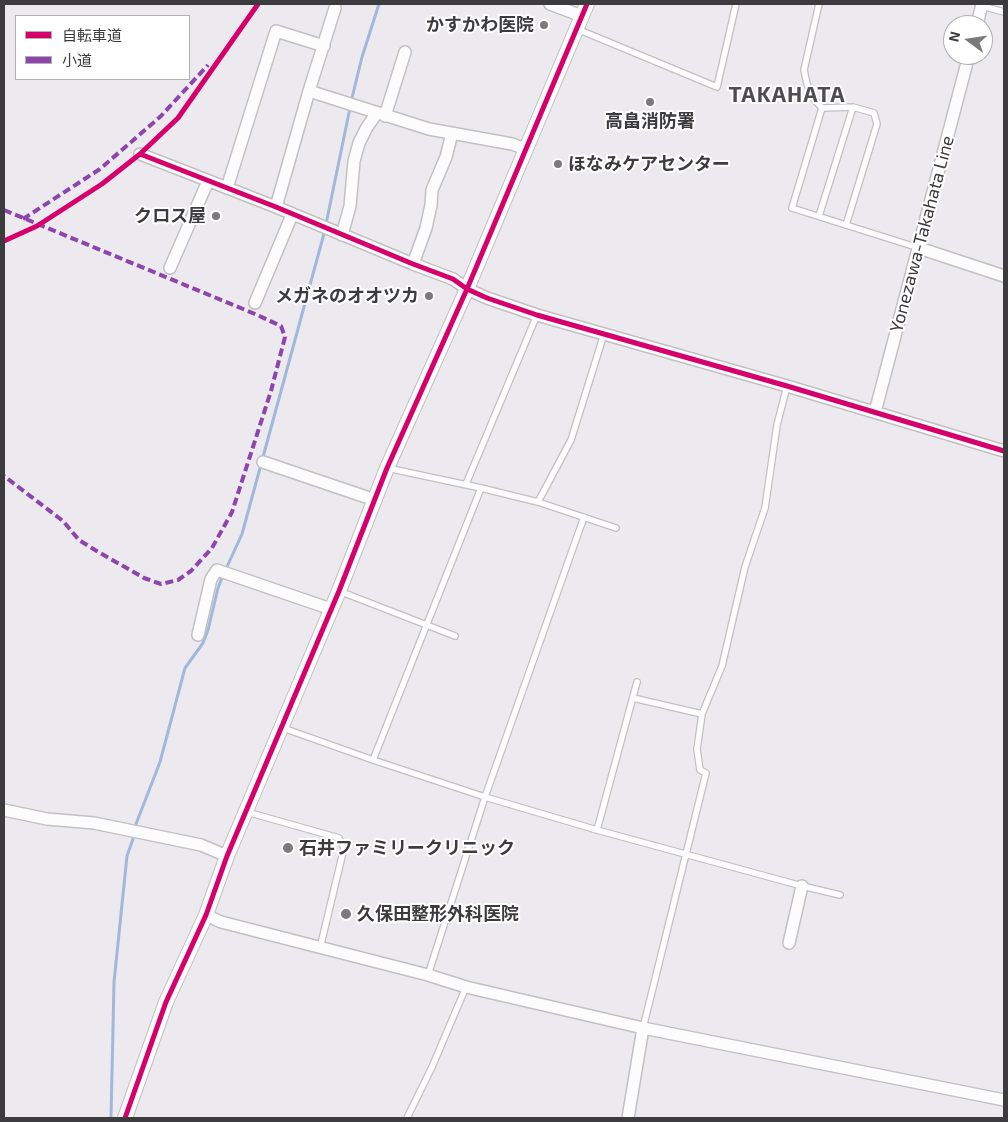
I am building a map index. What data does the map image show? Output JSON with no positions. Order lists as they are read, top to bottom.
{
  "streets": {
    "street": ["Yonezawa-Takahata Line"]
  },
  "districts": ["TAKAHATA"],
  "places": [
    "かすかわ医院",
    "高畠消防署",
    "ほなみケアセンター",
    "クロス屋",
    "メガネのオオツカ",
    "石井ファミリークリニック",
    "久保田整形外科医院"
  ],
  "legend": ["自転車道", "小道"],
  "north": "left"
}
